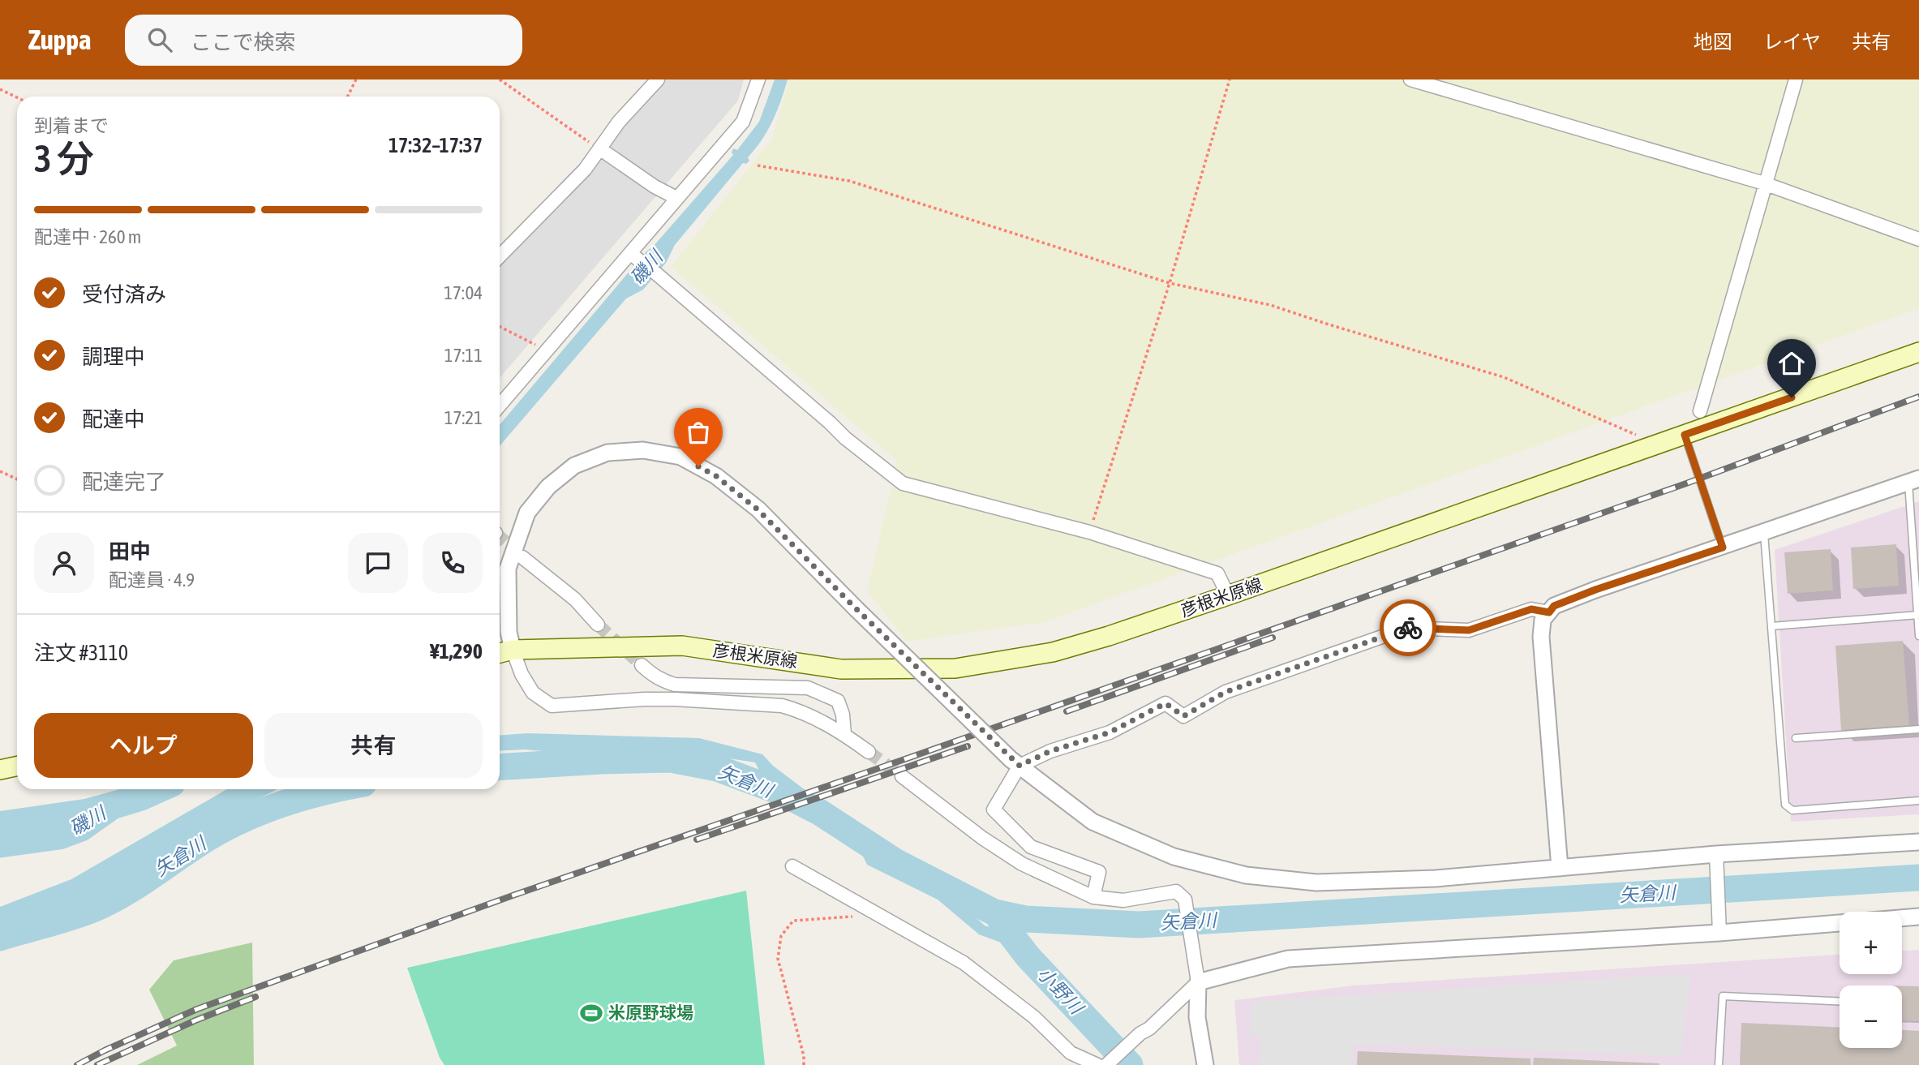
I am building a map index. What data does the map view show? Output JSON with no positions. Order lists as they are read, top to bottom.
{
  "streets": {
    "main road": ["彦根米原線"]
  },
  "water": ["磯川", "矢倉川", "小野川"],
  "places": {
    "sports": ["米原野球場"]
  },
  "page": {
    "header": "Zuppa",
    "search": "ここで検索",
    "nav": ["地図", "レイヤ", "共有"],
    "heading": ["3 分", "到着まで", "17:32–17:37"],
    "panel": [
      "田中",
      "配達員 · 4.9",
      "注文 #3110",
      "¥1,290"
    ],
    "bar": "配達中 · 260 m",
    "list": [
      ["受付済み", "17:04"],
      ["調理中", "17:11"],
      ["配達中", "17:21"],
      "配達完了"
    ],
    "buttons": ["ヘルプ", "共有"],
    "map_buttons": ["+", "−"]
  }
}
